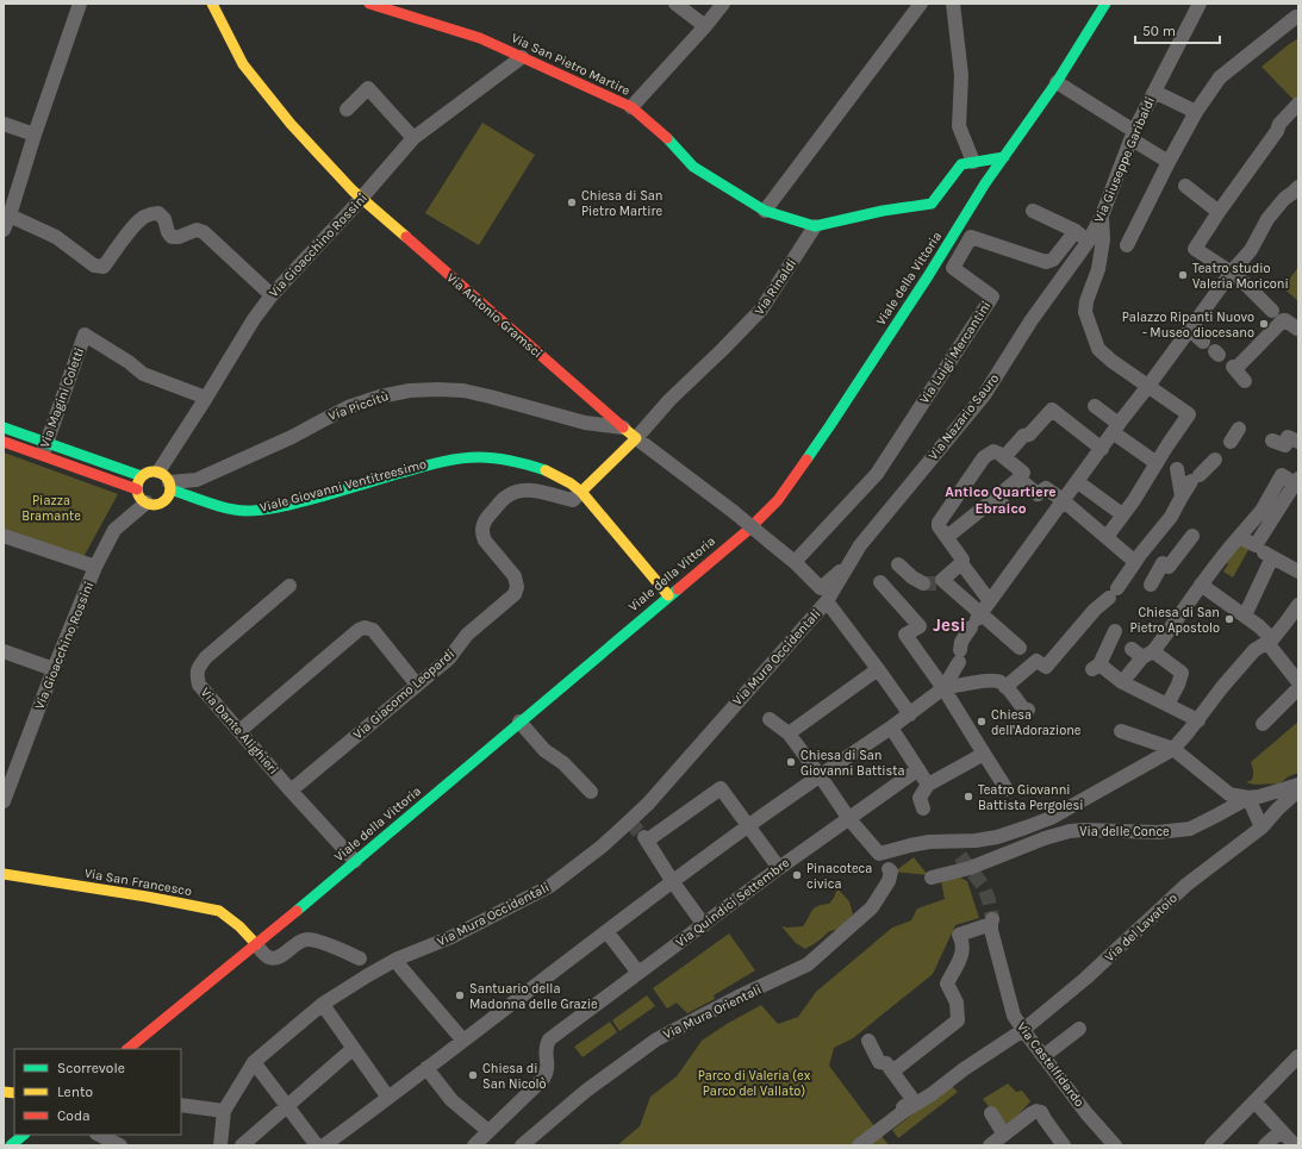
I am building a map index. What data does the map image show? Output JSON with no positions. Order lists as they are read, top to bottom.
{
  "streets": {
    "street": [
      "Via San Pietro Martire",
      "Via Giuseppe Garibaldi",
      "Via Gioacchino Rossini",
      "Viale della Vittoria",
      "Via Rinaldi",
      "Via Antonio Gramsci",
      "Via Luigi Mercantini",
      "Via Magini Coletti",
      "Via Piccitù",
      "Via Nazario Sauro",
      "Viale Giovanni Ventitreesimo",
      "Via Mura Occidentali",
      "Via Giacomo Leopardi",
      "Via Dante Alighieri",
      "Via delle Conce",
      "Via San Francesco",
      "Via Quindici Settembre",
      "Via del Lavatoio",
      "Via Mura Orientali",
      "Via Castelfidardo"
    ]
  },
  "crossings": [
    ["Via San Pietro Martire", "Via Gioacchino Rossini"],
    ["Via San Pietro Martire", "Via Rinaldi"],
    ["Via Giuseppe Garibaldi", "Via Nazario Sauro"],
    ["Via Gioacchino Rossini", "Via Antonio Gramsci"],
    ["Via Gioacchino Rossini", "Via Magini Coletti"],
    ["Via Gioacchino Rossini", "Via Piccitù"],
    ["Via Gioacchino Rossini", "Viale Giovanni Ventitreesimo"],
    ["Viale della Vittoria", "Viale Giovanni Ventitreesimo"],
    ["Viale della Vittoria", "Via Dante Alighieri"],
    ["Viale della Vittoria", "Via San Francesco"],
    ["Via Rinaldi", "Via Antonio Gramsci"],
    ["Via Rinaldi", "Viale Giovanni Ventitreesimo"],
    ["Via Rinaldi", "Via Giacomo Leopardi"],
    ["Via Antonio Gramsci", "Via Luigi Mercantini"],
    ["Via Antonio Gramsci", "Via Piccitù"],
    ["Via Antonio Gramsci", "Via Nazario Sauro"],
    ["Via Antonio Gramsci", "Via Mura Occidentali"],
    ["Via Piccitù", "Viale Giovanni Ventitreesimo"],
    ["Via Nazario Sauro", "Via Mura Occidentali"],
    ["Viale Giovanni Ventitreesimo", "Via Giacomo Leopardi"],
    ["Via Giacomo Leopardi", "Via Dante Alighieri"],
    ["Via del Lavatoio", "Via Castelfidardo"]
  ],
  "districts": ["Antico Quartiere Ebraico", "Jesi"],
  "parks": ["Piazza Bramante", "Parco di Valeria (ex Parco del Vallato)"],
  "places": [
    "Chiesa di San Pietro Martire",
    "Teatro studio Valeria Moriconi",
    "Palazzo Ripanti Nuovo - Museo diocesano",
    "Chiesa di San Pietro Apostolo",
    "Chiesa dell'Adorazione",
    "Chiesa di San Giovanni Battista",
    "Teatro Giovanni Battista Pergolesi",
    "Pinacoteca civica",
    "Santuario della Madonna delle Grazie",
    "Chiesa di San Nicolò"
  ],
  "legend": ["Scorrevole", "Lento", "Coda"],
  "scale_bar": "50 m"
}
